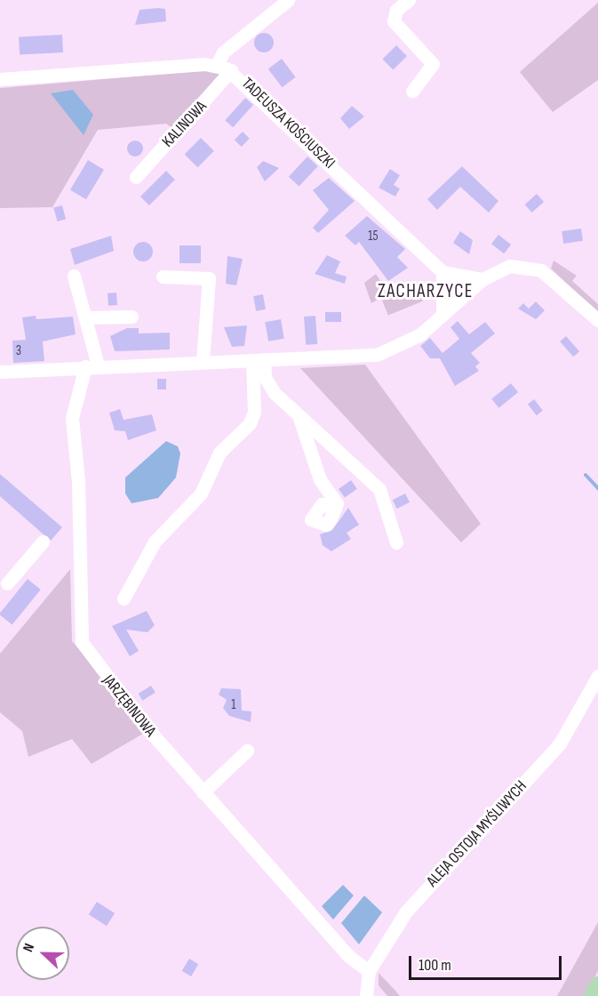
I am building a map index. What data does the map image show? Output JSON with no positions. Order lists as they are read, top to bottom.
{
  "streets": {
    "street": [
      "TADEUSZA KOŚCIUSZKI",
      "KALINOWA",
      "JARZĘBINOWA",
      "ALEJA OSTOJA MYŚLIWYCH"
    ]
  },
  "crossings": [
    ["TADEUSZA KOŚCIUSZKI", "KALINOWA"],
    ["JARZĘBINOWA", "ALEJA OSTOJA MYŚLIWYCH"]
  ],
  "districts": ["ZACHARZYCE"],
  "house_numbers": ["15", "3", "1"],
  "scale_bar": "100 m",
  "north": "left"
}
